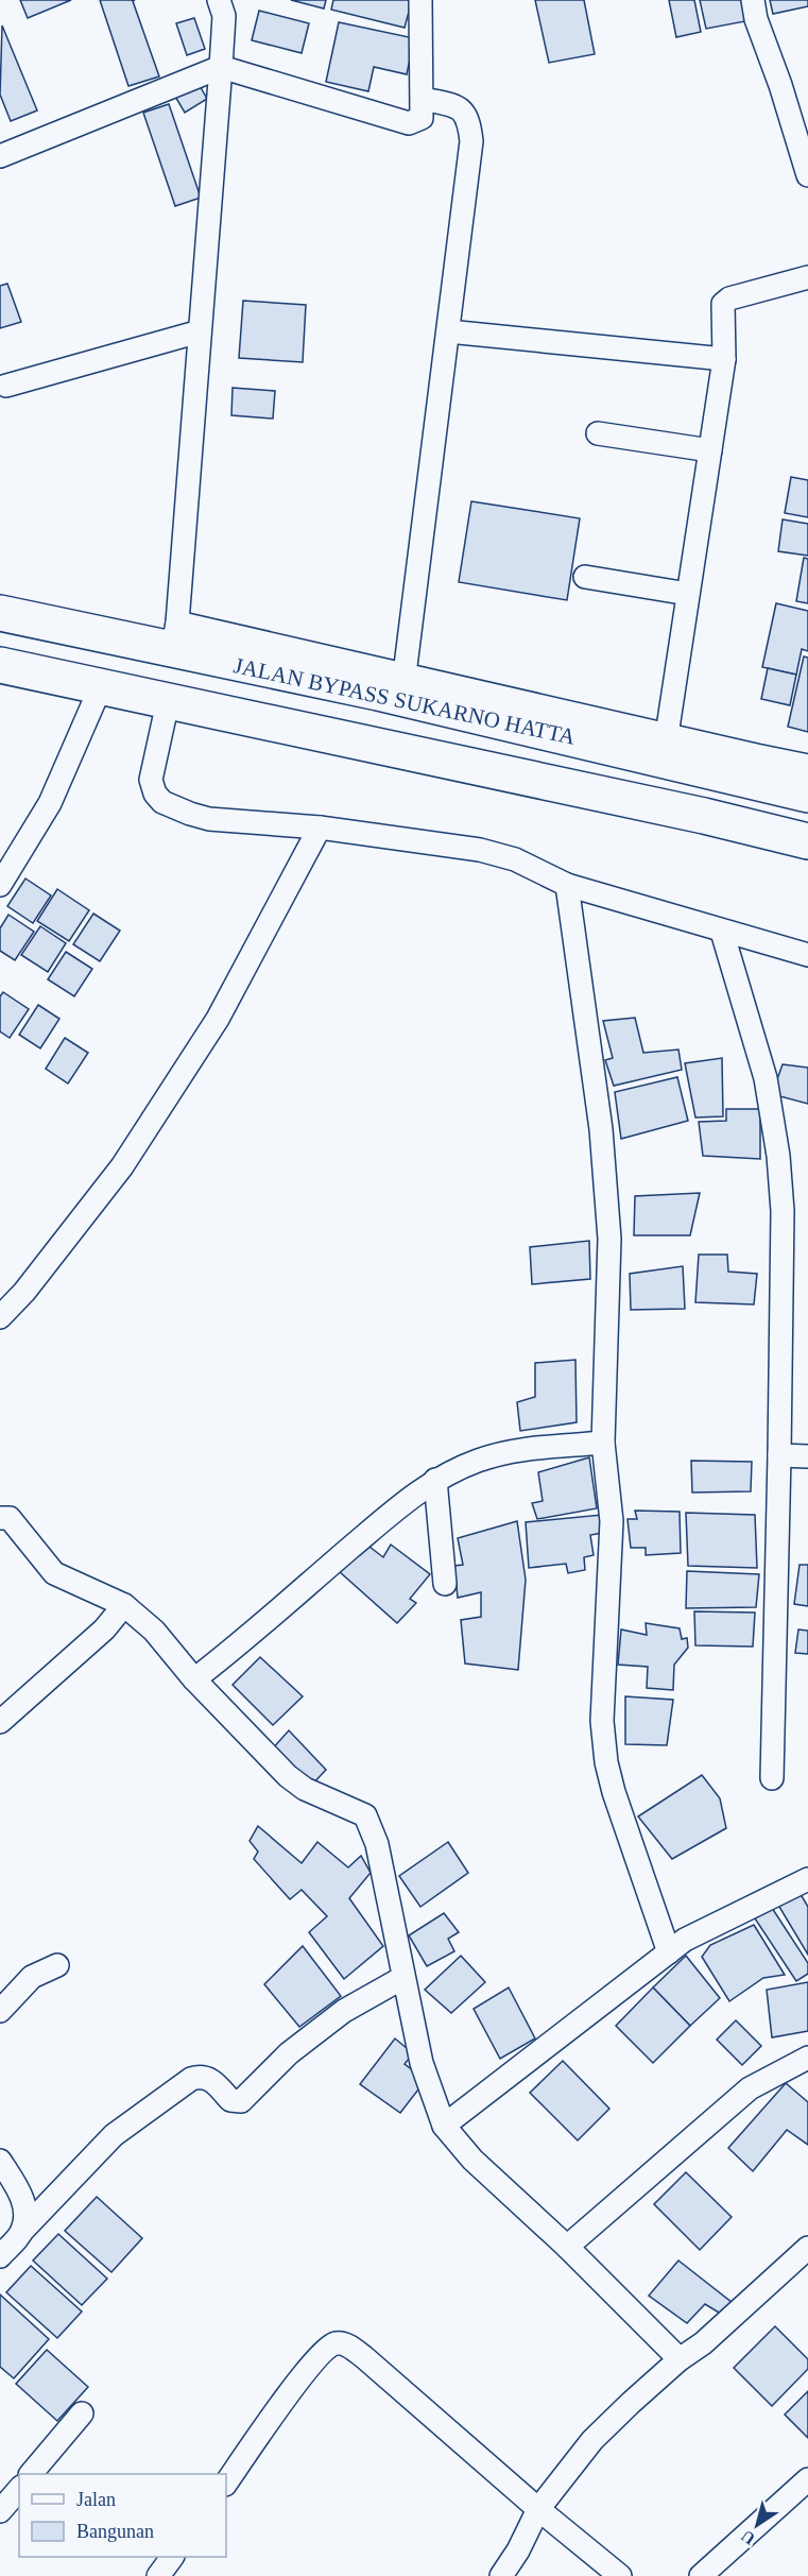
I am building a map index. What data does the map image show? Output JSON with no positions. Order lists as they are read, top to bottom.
{
  "streets": {
    "highway": ["JALAN BYPASS SUKARNO HATTA"]
  },
  "legend": ["Jalan", "Bangunan"],
  "north": "bottom left"
}
